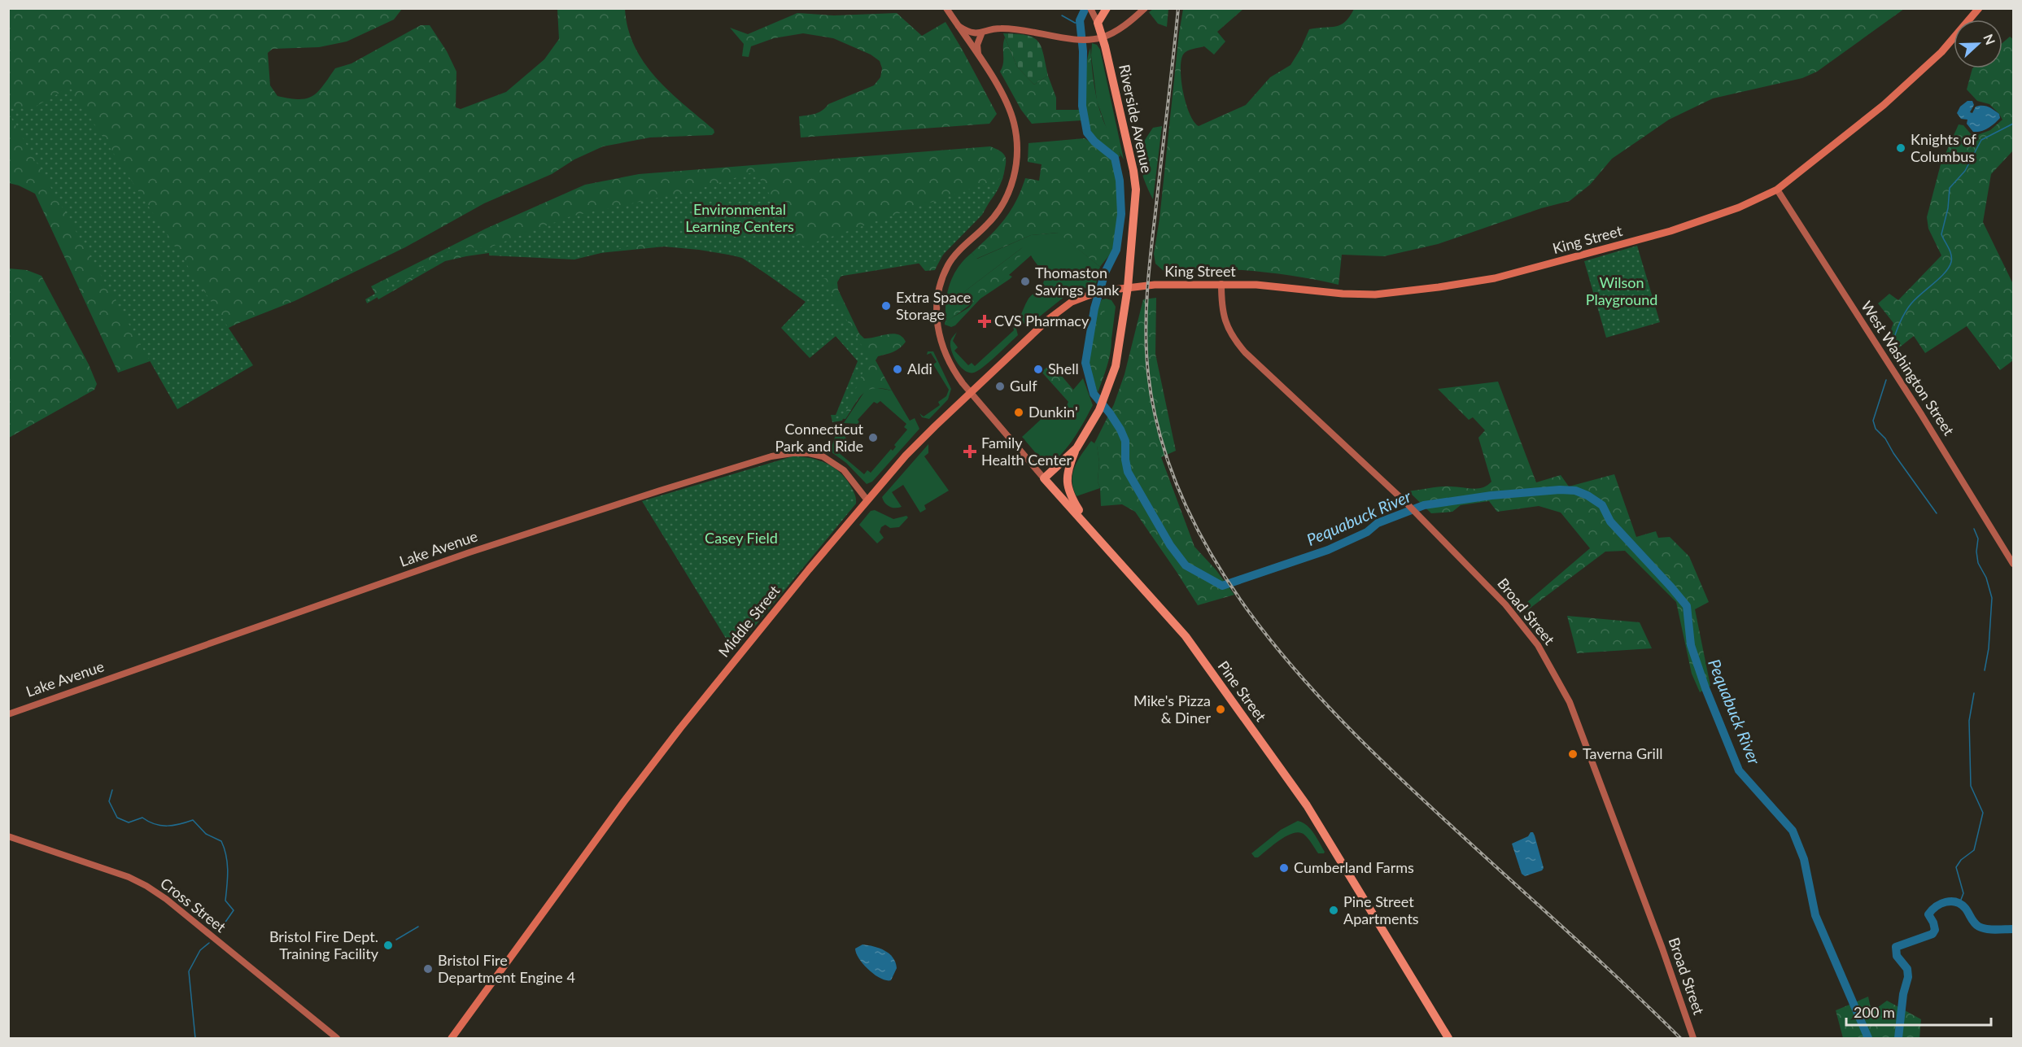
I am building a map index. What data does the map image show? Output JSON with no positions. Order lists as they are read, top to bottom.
{
  "streets": {
    "highway": ["Riverside Avenue", "Pine Street"],
    "main road": [
      "King Street",
      "West Washington Street",
      "Lake Avenue",
      "Broad Street",
      "Middle Street",
      "Cross Street"
    ]
  },
  "crossings": [
    ["Riverside Avenue", "King Street"],
    ["Riverside Avenue", "Middle Street"],
    ["Riverside Avenue", "Pine Street"],
    ["King Street", "West Washington Street"],
    ["King Street", "Broad Street"],
    ["King Street", "Middle Street"],
    ["Lake Avenue", "Middle Street"],
    ["Middle Street", "Pine Street"]
  ],
  "water": ["Pequabuck River"],
  "parks": ["Environmental Learning Centers", "Wilson Playground", "Casey Field"],
  "places": {
    "other": [
      "Knights of Columbus",
      "Thomaston Savings Bank",
      "Extra Space Storage",
      "Aldi",
      "Shell",
      "Gulf",
      "Dunkin'",
      "Connecticut Park and Ride",
      "Mike's Pizza & Diner",
      "Taverna Grill",
      "Cumberland Farms",
      "Pine Street Apartments",
      "Bristol Fire Dept. Training Facility",
      "Bristol Fire Department Engine 4"
    ],
    "health": ["CVS Pharmacy", "Family Health Center"]
  },
  "scale_bar": "200 m",
  "north": "right"
}
